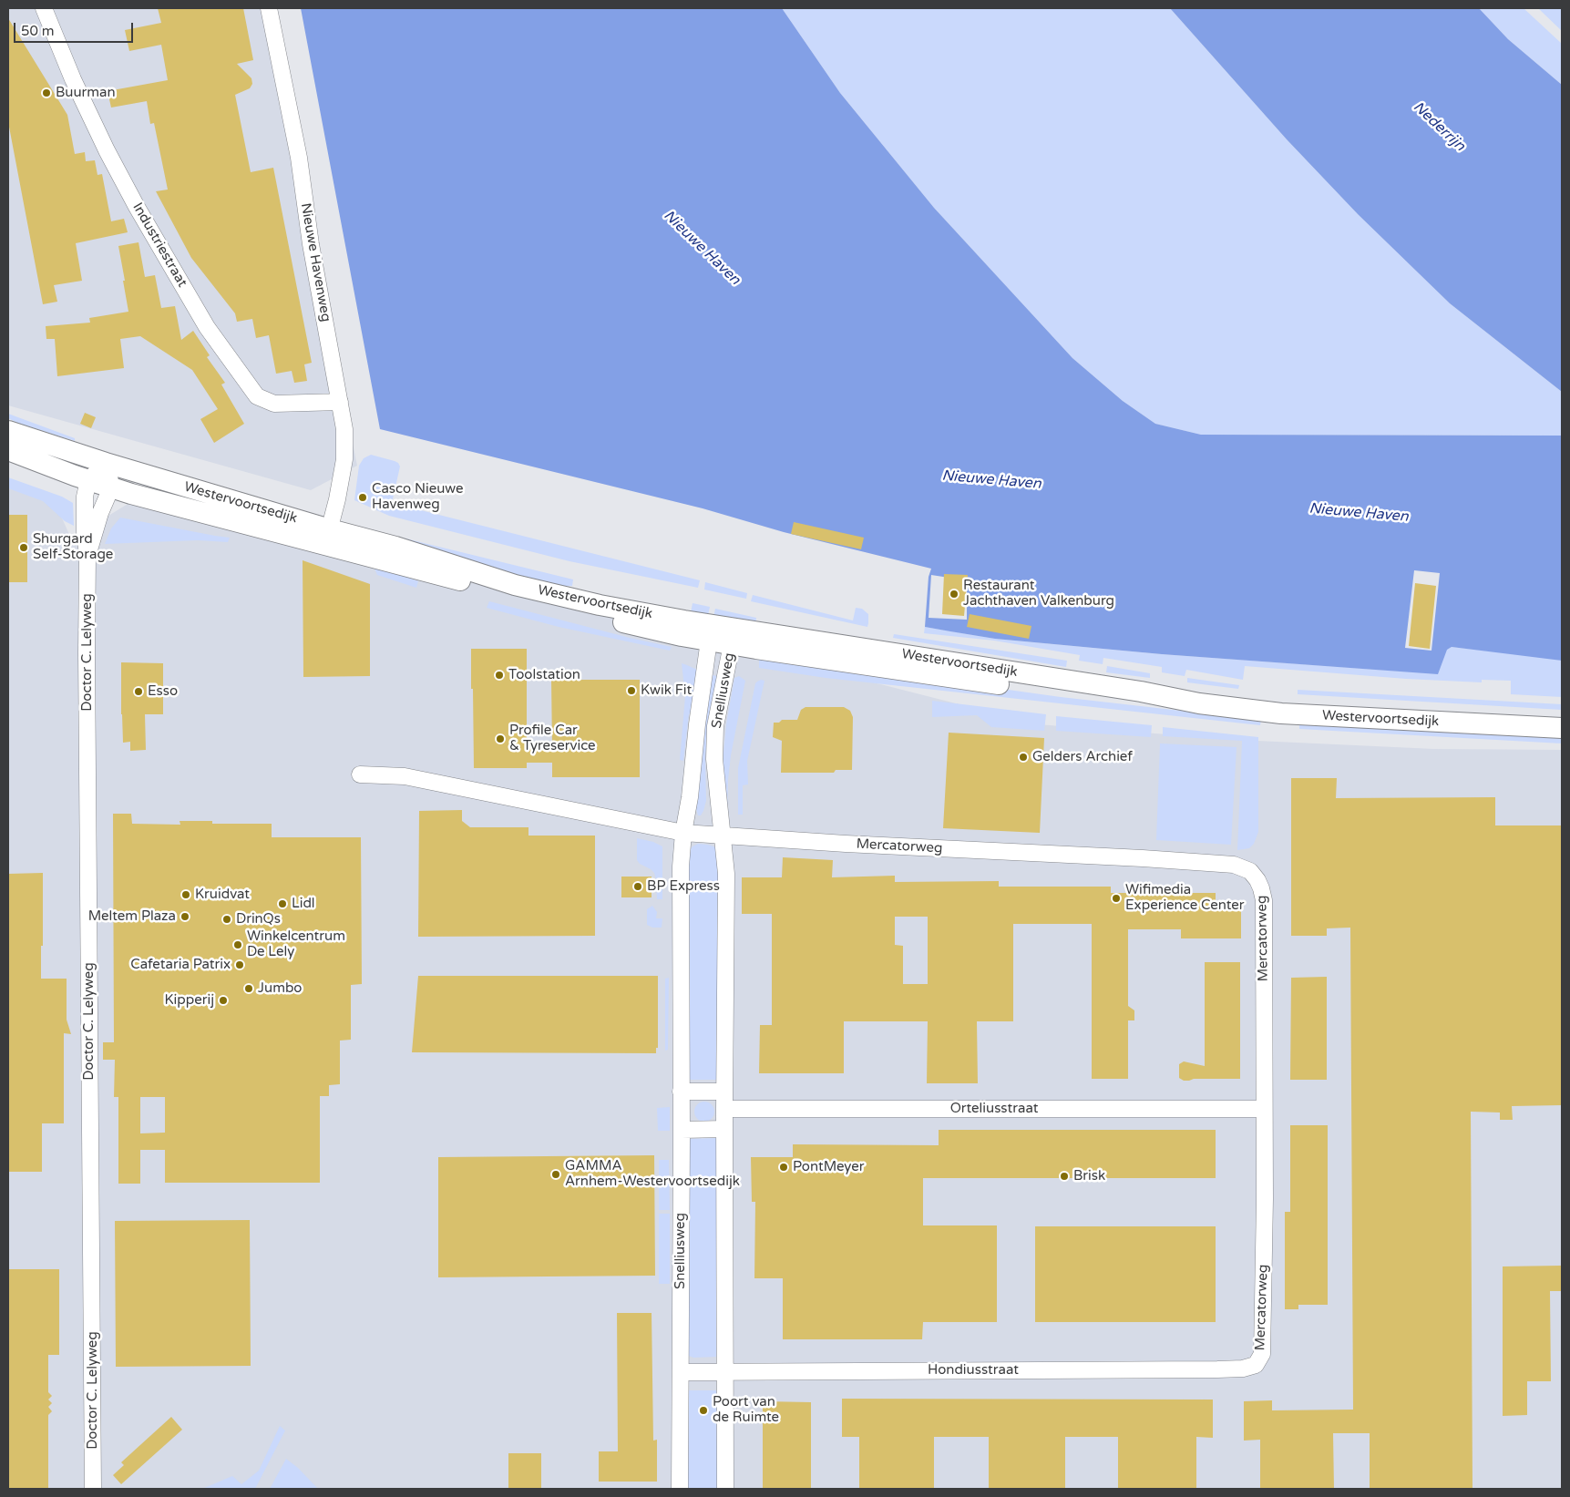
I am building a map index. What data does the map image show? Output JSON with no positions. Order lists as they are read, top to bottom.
{
  "streets": {
    "main road": ["Westervoortsedijk"],
    "street": [
      "Industriestraat",
      "Nieuwe Havenweg",
      "Doctor C. Lelyweg",
      "Snelliusweg",
      "Mercatorweg",
      "Orteliusstraat",
      "Hondiusstraat"
    ]
  },
  "crossings": [
    ["Industriestraat", "Nieuwe Havenweg"],
    ["Nieuwe Havenweg", "Westervoortsedijk"],
    ["Westervoortsedijk", "Doctor C. Lelyweg"],
    ["Westervoortsedijk", "Snelliusweg"],
    ["Snelliusweg", "Mercatorweg"],
    ["Snelliusweg", "Orteliusstraat"],
    ["Snelliusweg", "Hondiusstraat"],
    ["Mercatorweg", "Orteliusstraat"],
    ["Mercatorweg", "Hondiusstraat"]
  ],
  "water": ["Nederrijn", "Nieuwe Haven"],
  "places": [
    "Buurman",
    "Casco Nieuwe Havenweg",
    "Shurgard Self-Storage",
    "Restaurant Jachthaven Valkenburg",
    "Toolstation",
    "Kwik Fit",
    "Esso",
    "Profile Car & Tyreservice",
    "Gelders Archief",
    "BP Express",
    "Kruidvat",
    "Wifimedia Experience Center",
    "Lidl",
    "Meltem Plaza",
    "DrinQs",
    "Winkelcentrum De Lely",
    "Cafetaria Patrix",
    "Jumbo",
    "Kipperij",
    "PontMeyer",
    "GAMMA Arnhem-Westervoortsedijk",
    "Brisk",
    "Poort van de Ruimte"
  ],
  "scale_bar": "50 m"
}
